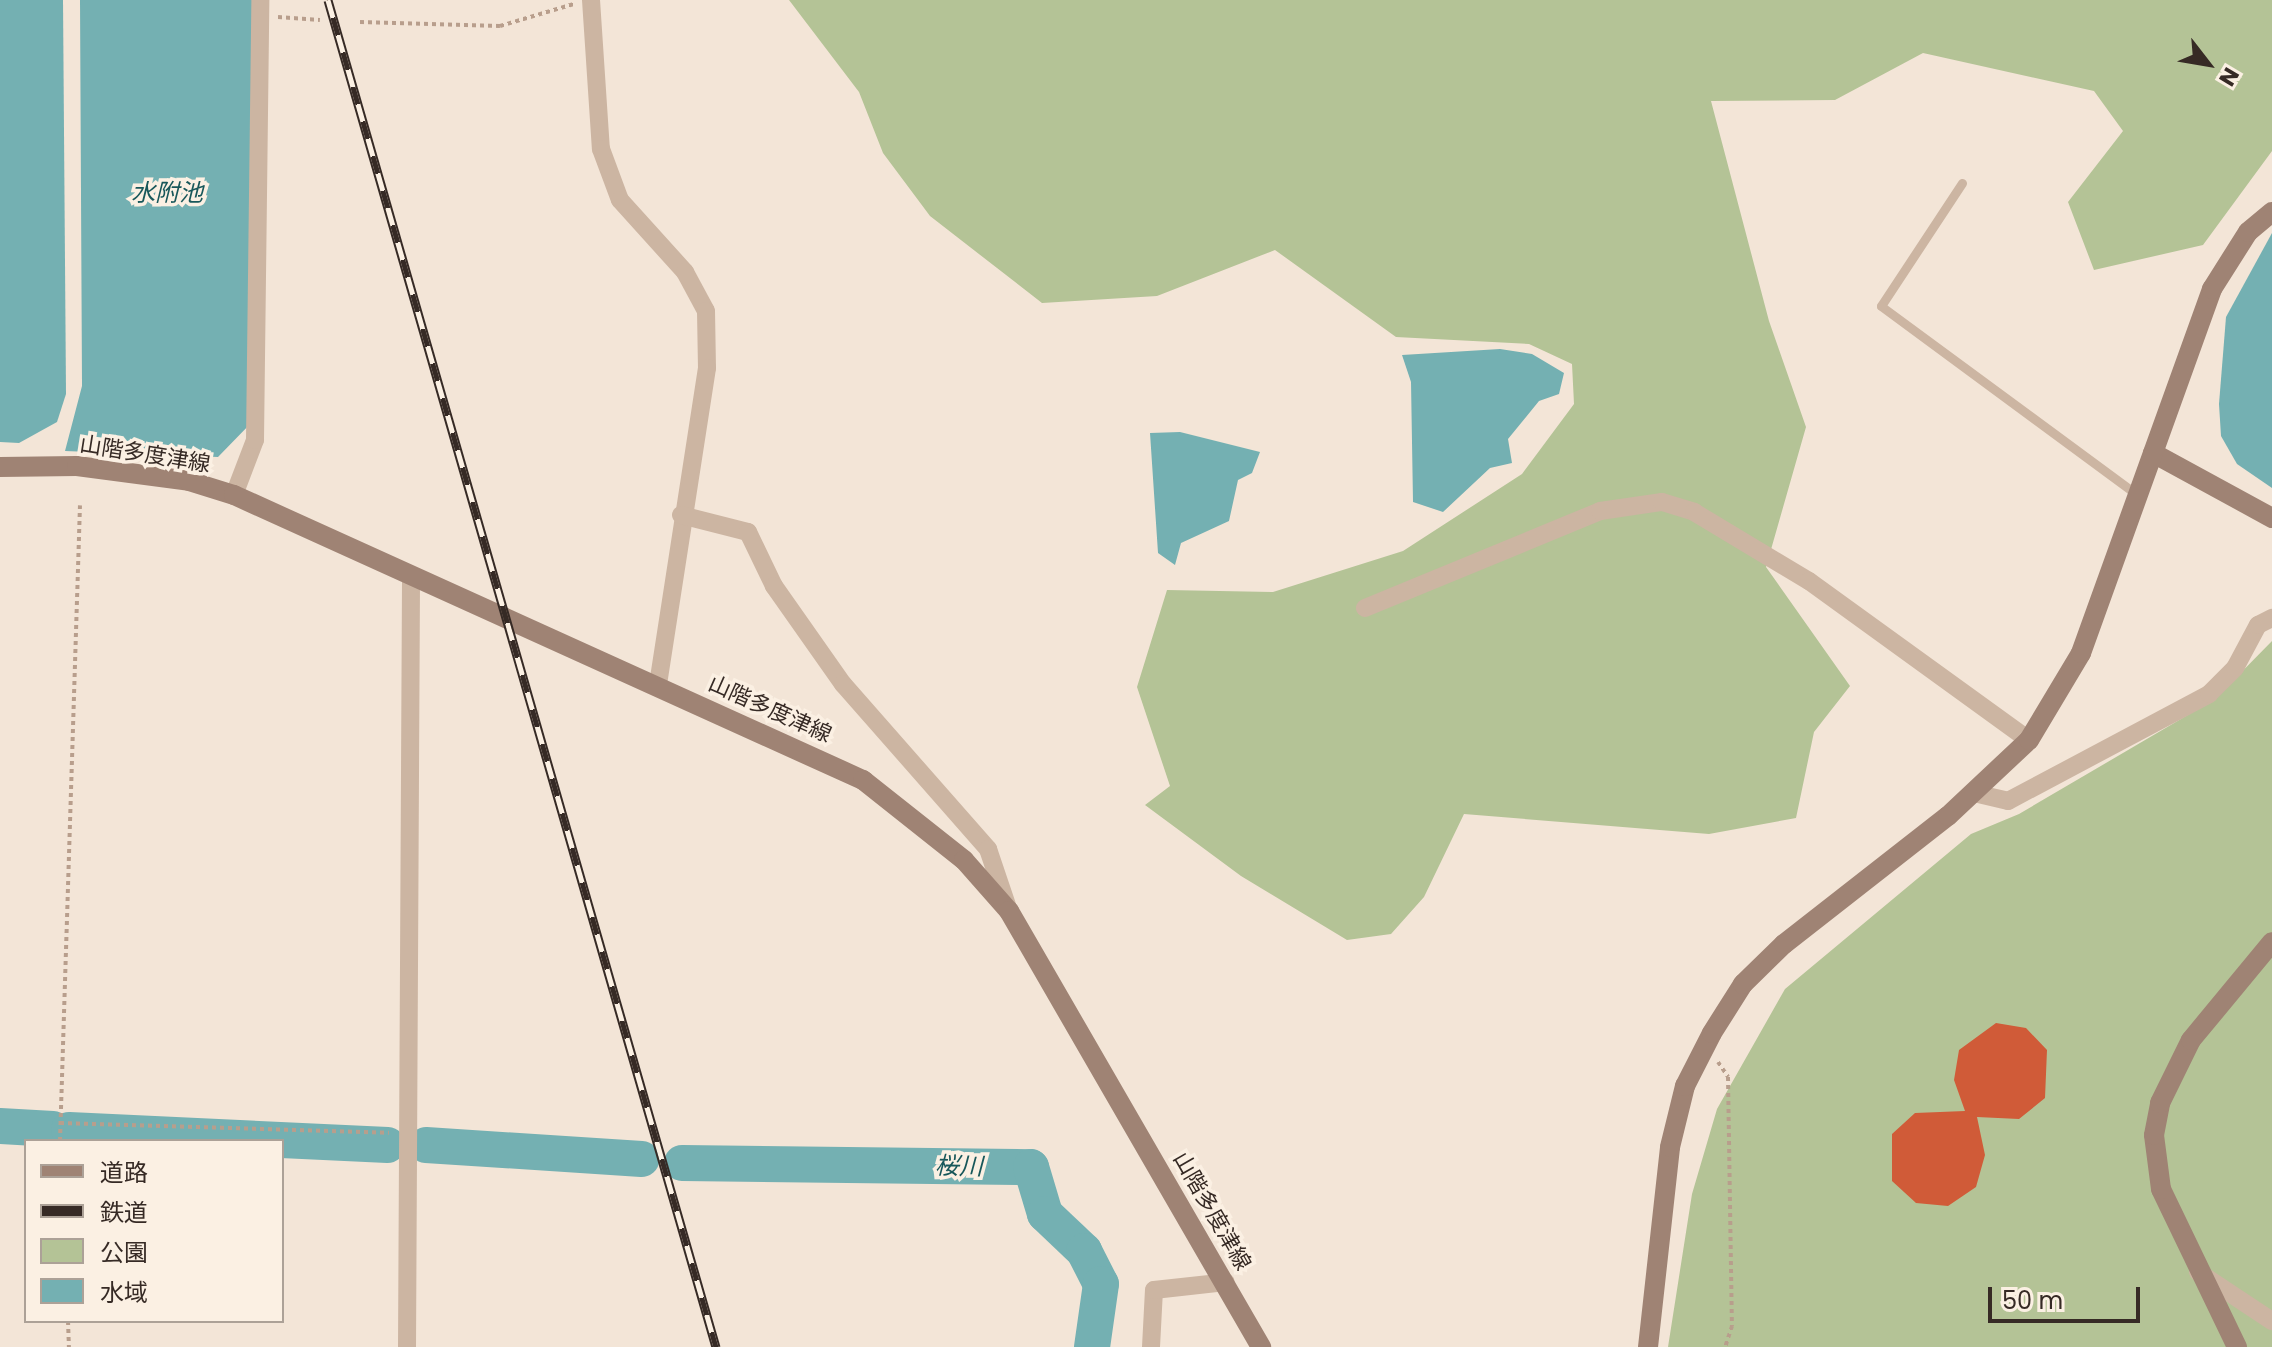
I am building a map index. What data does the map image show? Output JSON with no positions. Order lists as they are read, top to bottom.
{
  "streets": {
    "street": ["山階多度津線"]
  },
  "water": ["水附池", "桜川"],
  "legend": [
    "道路",
    "鉄道",
    "公園",
    "水域"
  ],
  "scale_bar": "50 m",
  "north": "bottom right"
}
